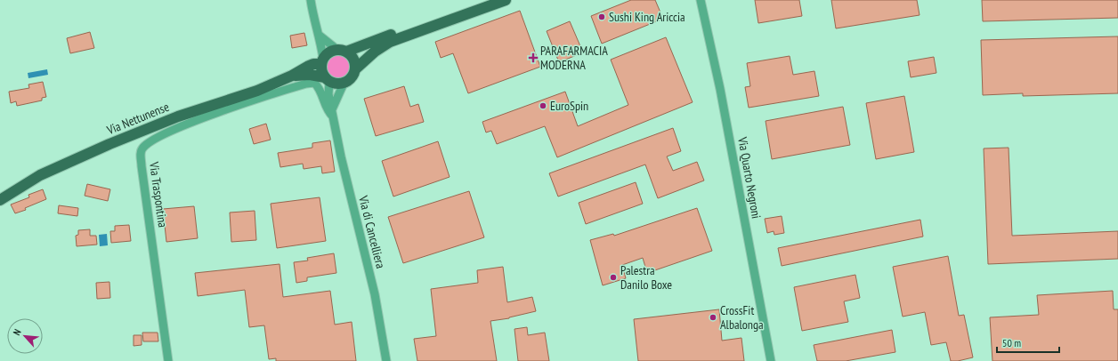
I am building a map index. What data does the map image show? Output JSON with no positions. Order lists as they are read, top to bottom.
{
  "streets": {
    "main road": ["Via Nettunense"],
    "street": ["Via Quarto Negroni", "Via Traspontina", "Via di Cancelliera"]
  },
  "crossings": [
    ["Via Nettunense", "Via di Cancelliera"],
    ["Via Traspontina", "Via di Cancelliera"]
  ],
  "places": {
    "other": [
      "Sushi King Ariccia",
      "EuroSpin",
      "Palestra Danilo Boxe",
      "CrossFit Albalonga"
    ],
    "health": ["PARAFARMACIA MODERNA"]
  },
  "scale_bar": "50 m",
  "north": "top left"
}
